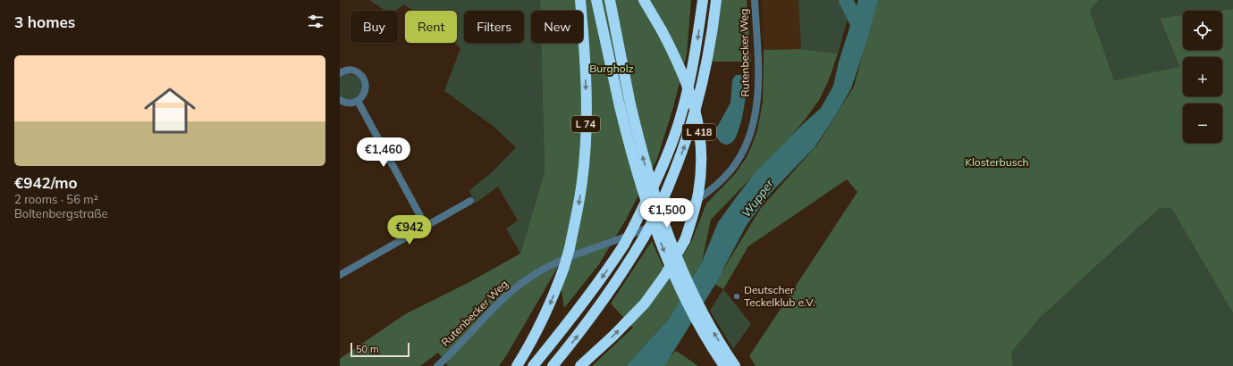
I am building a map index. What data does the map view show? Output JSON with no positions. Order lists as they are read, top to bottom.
{
  "streets": {
    "highway": ["L 74", "L 418"],
    "street": ["Rutenbecker Weg"]
  },
  "water": ["Wupper"],
  "parks": ["Burgholz", "Klosterbusch"],
  "places": ["Deutscher Teckelklub e.V."],
  "scale_bar": "50 m",
  "page": {
    "heading": "3 homes",
    "map_buttons": ["+", "−"],
    "chip": [
      "Buy",
      "Rent",
      "Filters",
      "New"
    ],
    "list": [
      {
        "name": "€942/mo",
        "note": "2 rooms · 56 m² · Boltenbergstraße"
      }
    ],
    "price": ["€1,460", "€1,500", "€942"],
    "scale": "50 m"
  }
}
